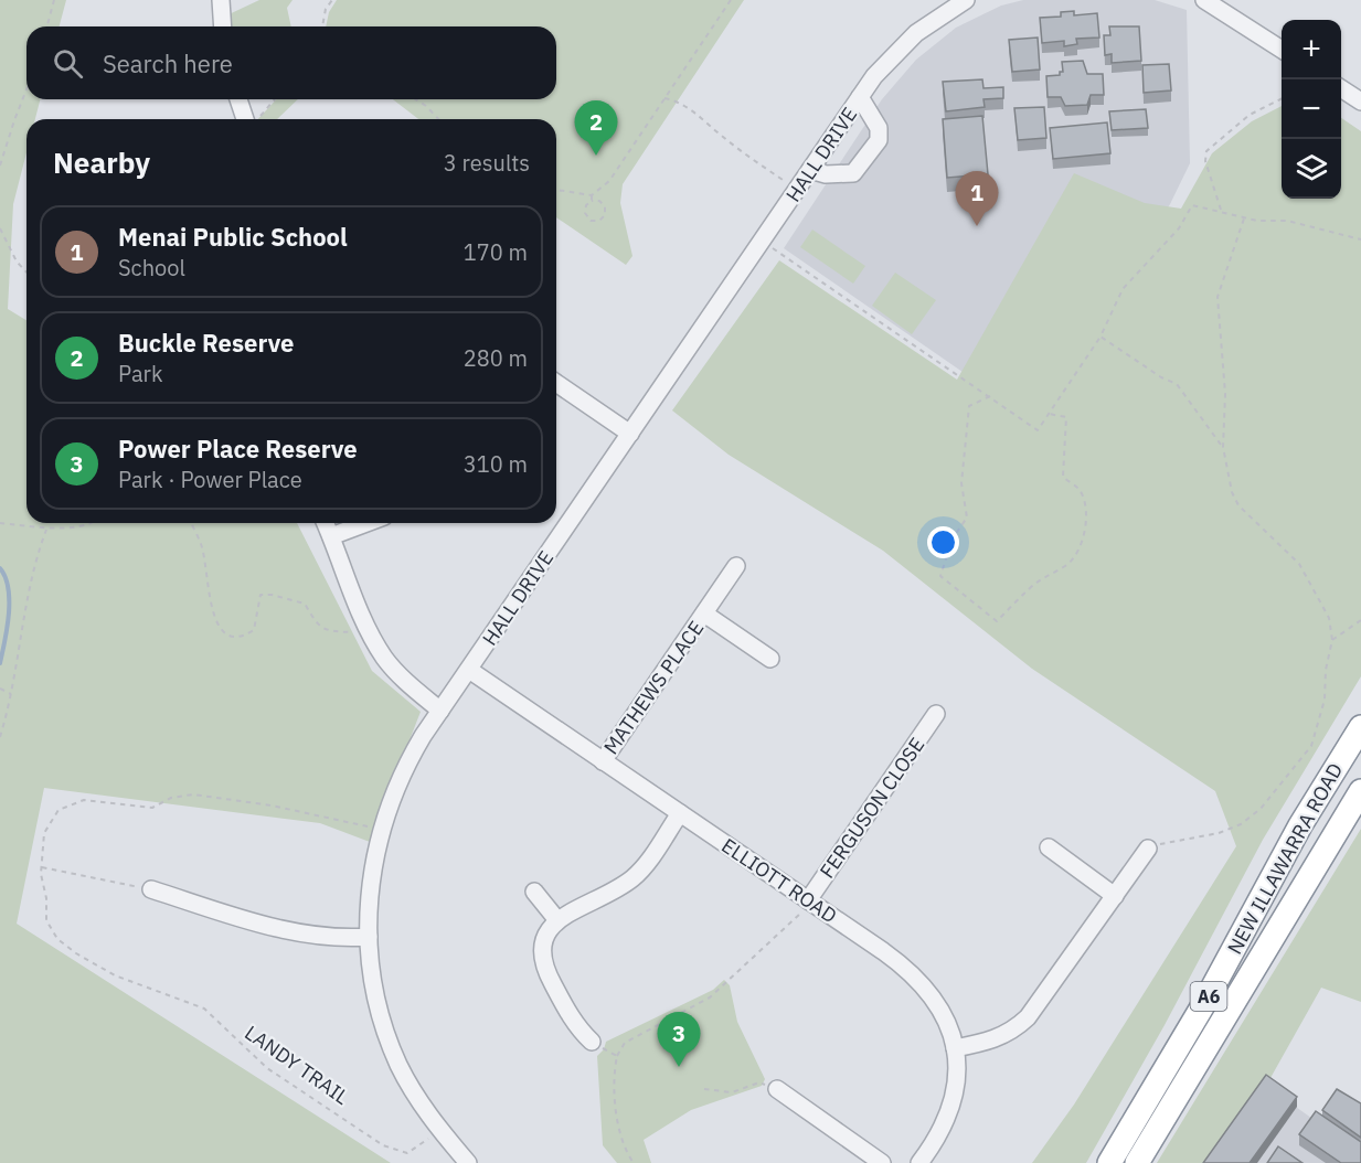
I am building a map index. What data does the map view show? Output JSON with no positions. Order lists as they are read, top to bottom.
{
  "streets": {
    "highway": ["NEW ILLAWARRA ROAD", "A6"],
    "street": [
      "HALL DRIVE",
      "MATHEWS PLACE",
      "FERGUSON CLOSE",
      "ELLIOTT ROAD"
    ],
    "path": ["LANDY TRAIL"]
  },
  "crossings": [
    ["HALL DRIVE", "ELLIOTT ROAD"],
    ["HALL DRIVE", "LANDY TRAIL"],
    ["MATHEWS PLACE", "ELLIOTT ROAD"],
    ["FERGUSON CLOSE", "ELLIOTT ROAD"]
  ],
  "page": {
    "map_buttons": ["+", "−"],
    "search": "Search here",
    "pins": ["2", "1", "3"],
    "heading": ["Nearby", "3 results"],
    "list": [
      {
        "mark": "1",
        "name": "Menai Public School",
        "note": "School",
        "value": "170 m"
      },
      {
        "mark": "2",
        "name": "Buckle Reserve",
        "note": "Park",
        "value": "280 m"
      },
      {
        "mark": "3",
        "name": "Power Place Reserve",
        "note": "Park · Power Place",
        "value": "310 m"
      }
    ]
  }
}
